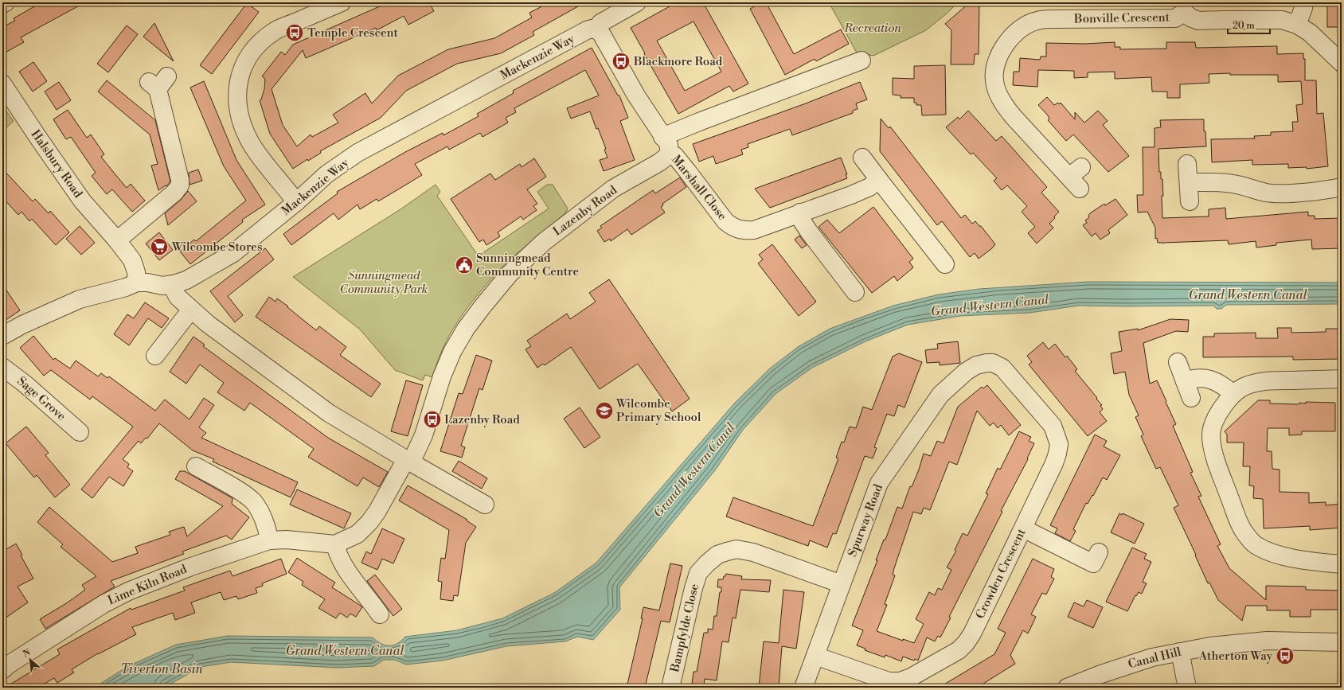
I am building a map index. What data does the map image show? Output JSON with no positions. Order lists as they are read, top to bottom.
{
  "streets": {
    "street": [
      "Bonville Crescent",
      "Mackenzie Way",
      "Halsbury Road",
      "Marshall Close",
      "Lazenby Road",
      "Sage Grove",
      "Spurway Road",
      "Crowden Crescent",
      "Lime Kiln Road",
      "Bampfylde Close",
      "Canal Hill"
    ]
  },
  "crossings": [
    ["Mackenzie Way", "Halsbury Road"],
    ["Marshall Close", "Lazenby Road"],
    ["Spurway Road", "Crowden Crescent"],
    ["Spurway Road", "Bampfylde Close"]
  ],
  "water": ["Grand Western Canal", "Tiverton Basin"],
  "parks": ["Recreation", "Sunningmead Community Park"],
  "places": {
    "bus stop": [
      "Temple Crescent",
      "Blackmore Road",
      "Lazenby Road",
      "Atherton Way"
    ],
    "supermarket": ["Wilcombe Stores"],
    "public building": ["Sunningmead Community Centre"],
    "school or university": ["Wilcombe Primary School"]
  },
  "scale_bar": "20 m",
  "north": "top left"
}
